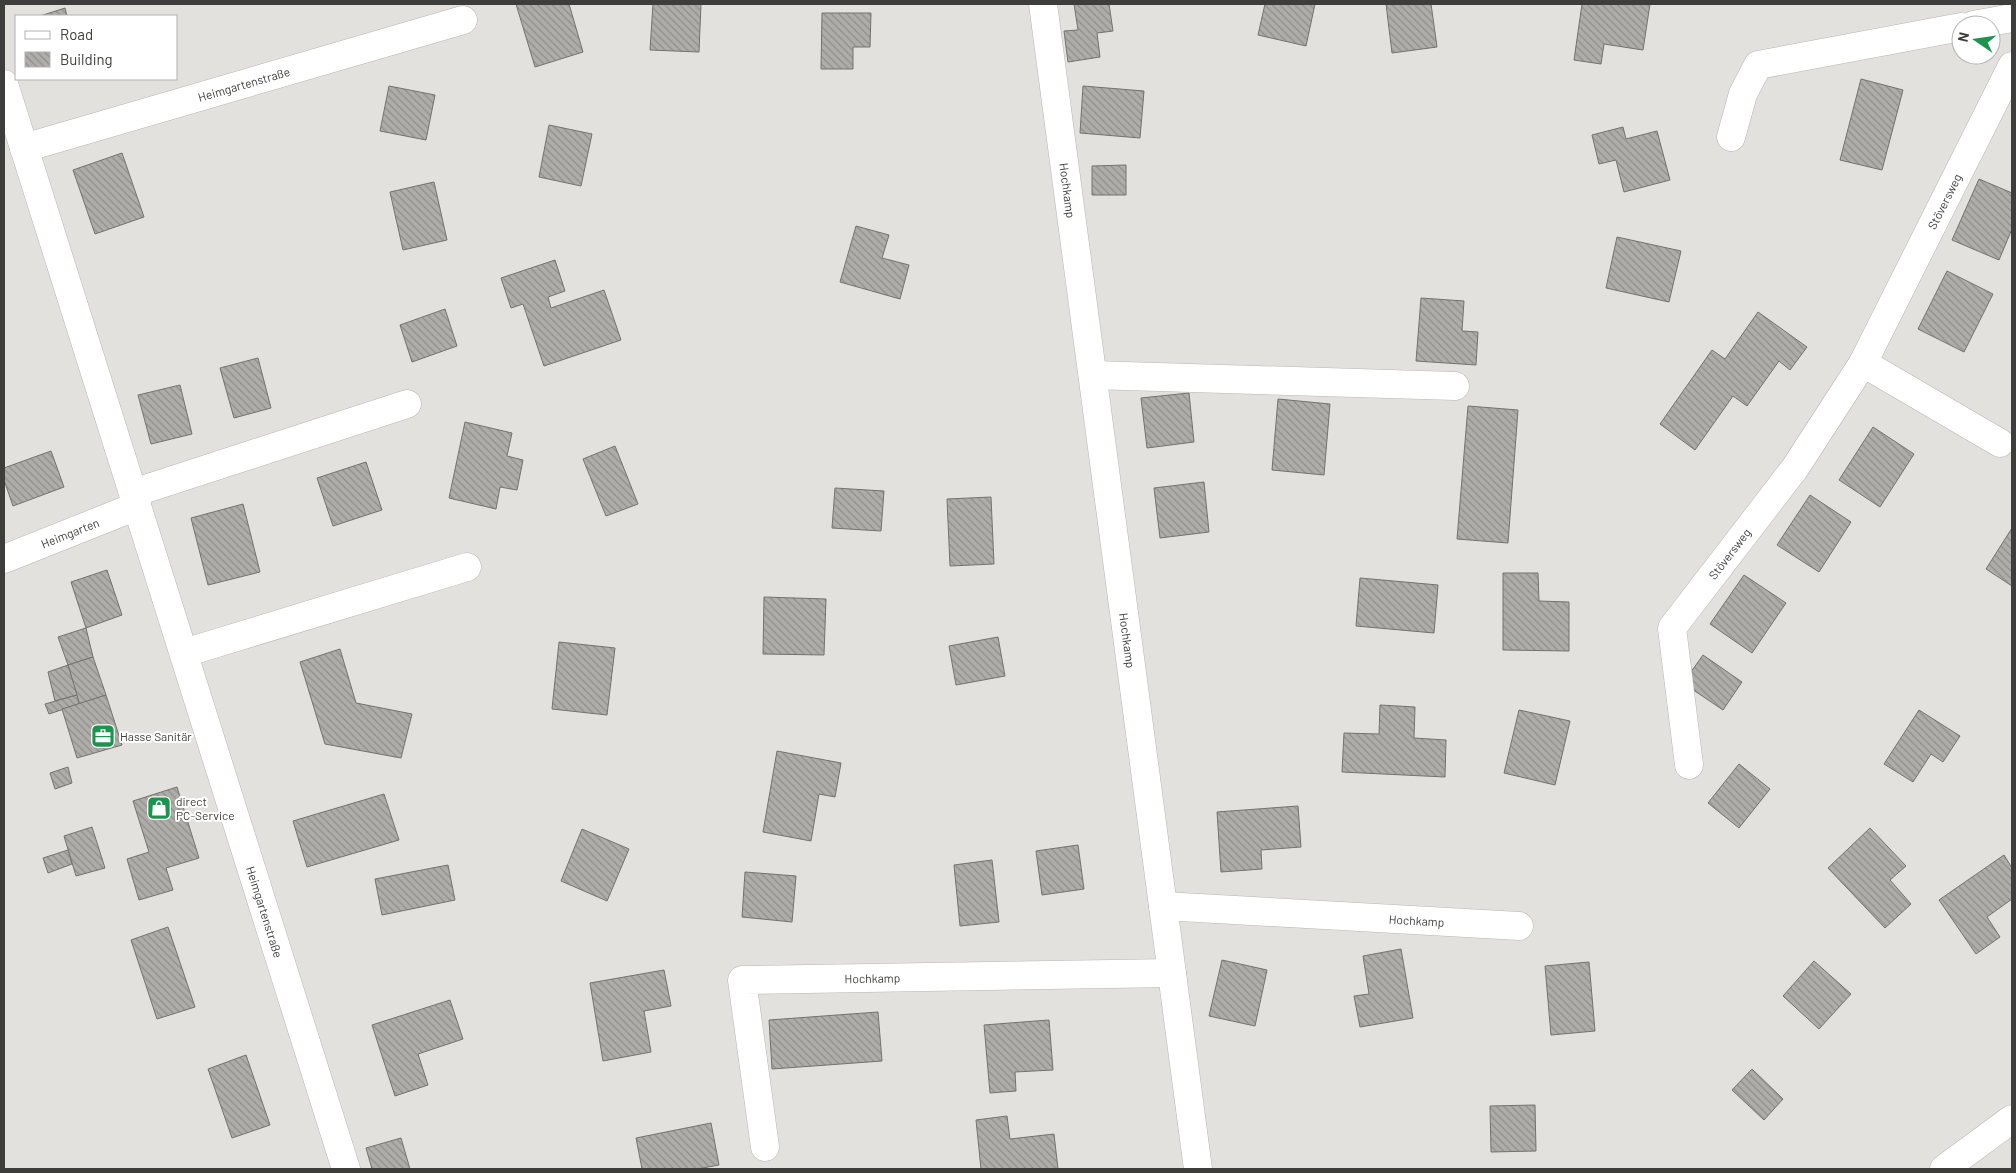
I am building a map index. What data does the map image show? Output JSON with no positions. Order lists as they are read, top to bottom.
{
  "streets": {
    "street": [
      "Heimgartenstraße",
      "Hochkamp",
      "Stöversweg",
      "Heimgarten"
    ]
  },
  "crossings": [
    ["Heimgartenstraße", "Heimgarten"]
  ],
  "places": {
    "office": ["Hasse Sanitär"],
    "shop": ["direct PC-Service"]
  },
  "legend": ["Road", "Building"],
  "north": "left"
}
